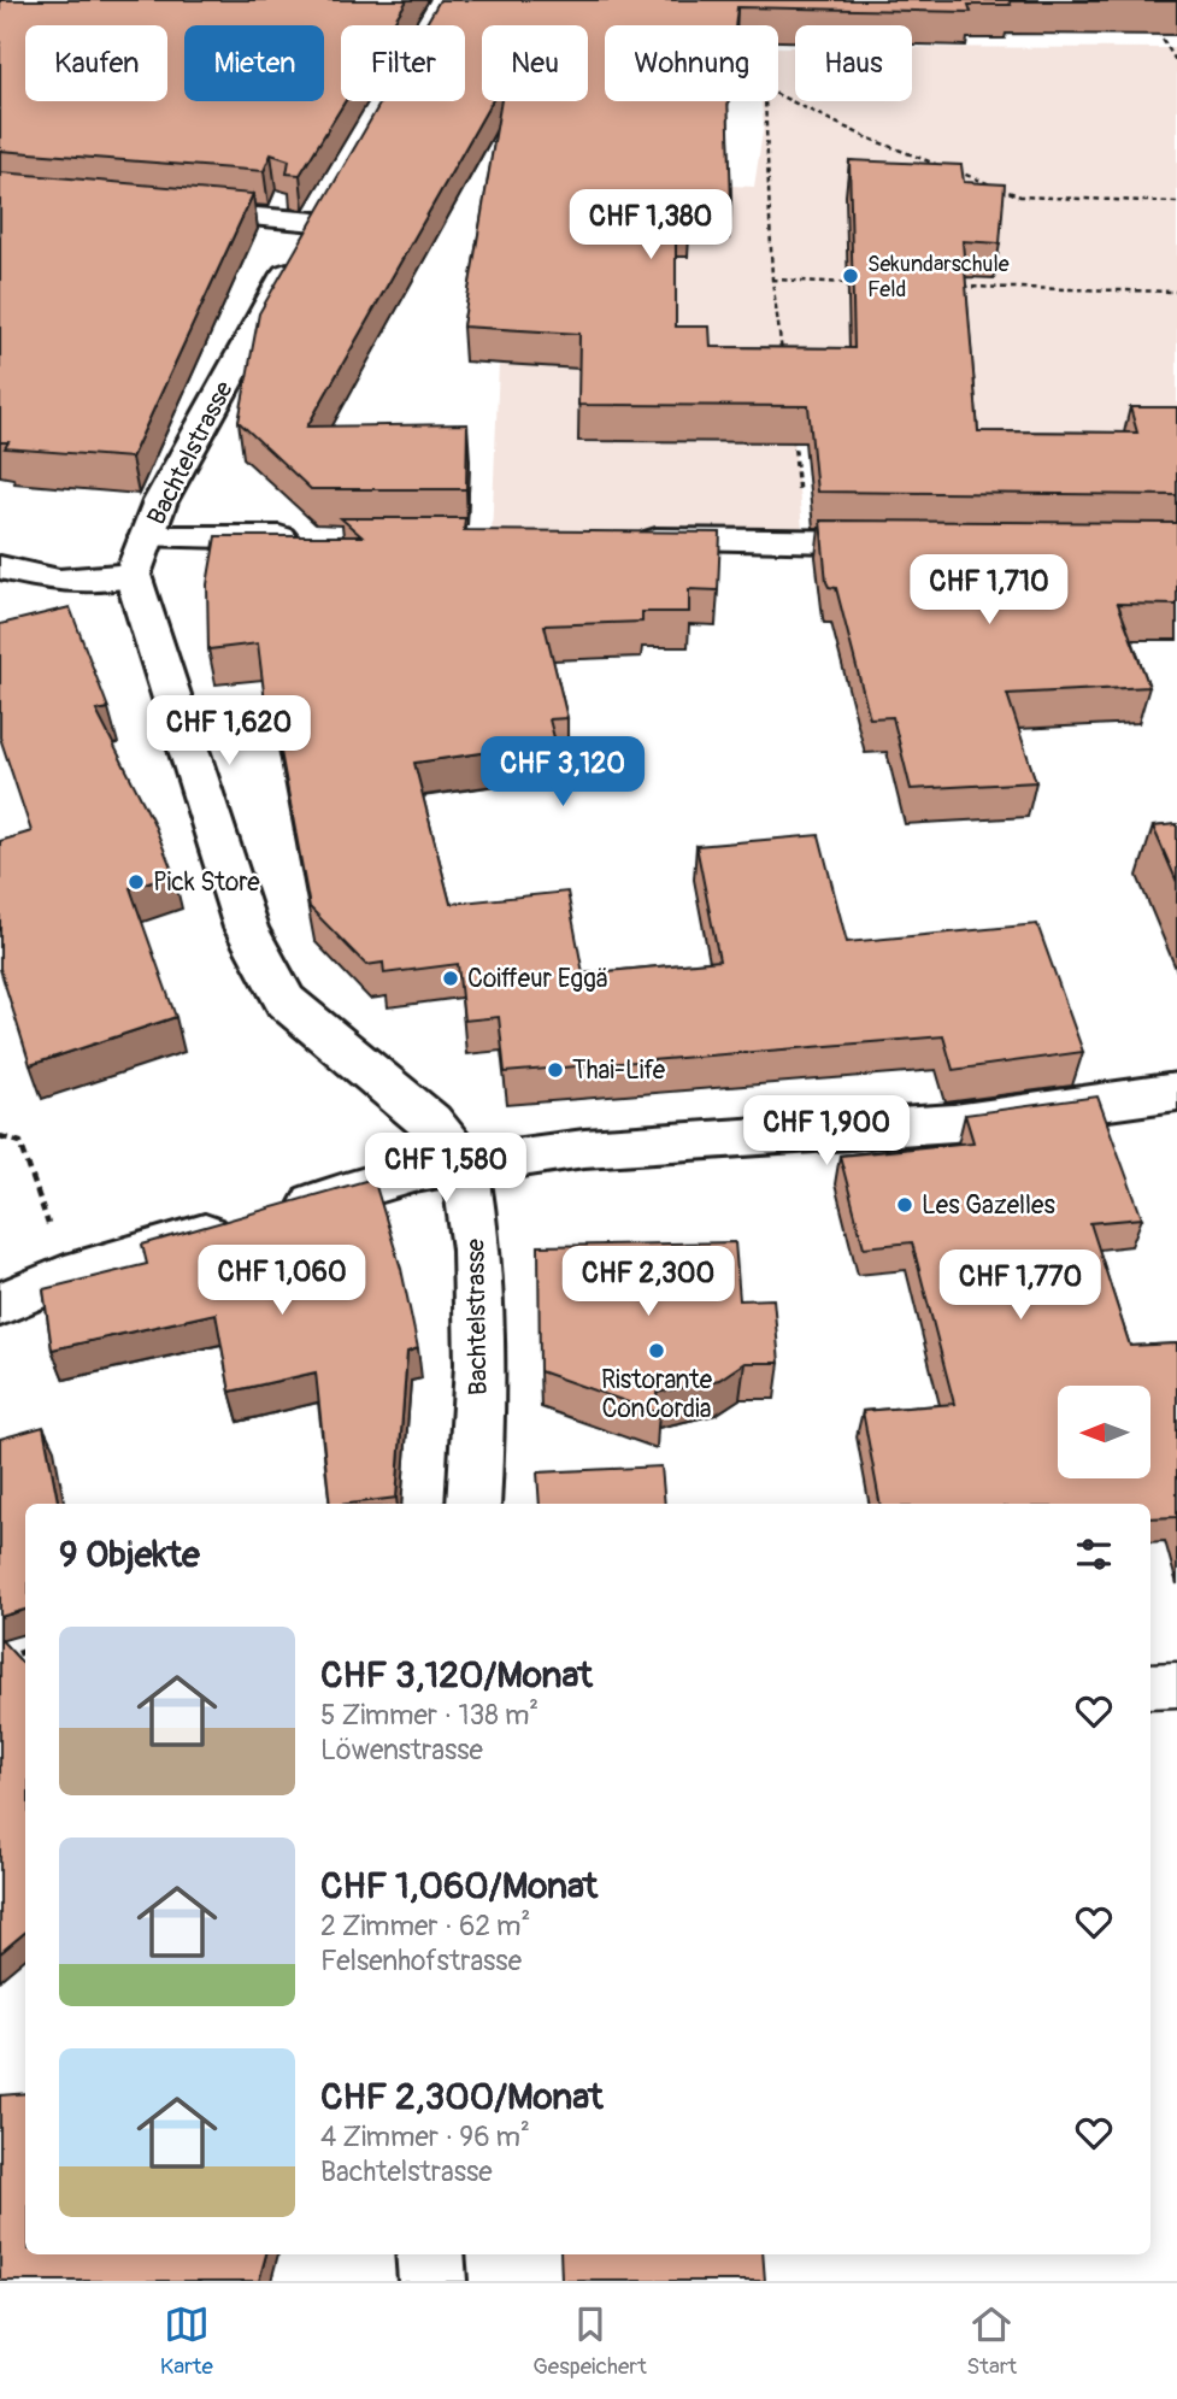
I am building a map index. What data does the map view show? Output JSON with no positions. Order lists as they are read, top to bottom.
{
  "streets": {
    "street": ["Bachtelstrasse"]
  },
  "places": [
    "Sekundarschule Feld",
    "Pick Store",
    "Coiffeur Eggä",
    "Thai-Life",
    "Les Gazelles",
    "Ristorante ConCordia"
  ],
  "north": "left",
  "page": {
    "chip": [
      "Kaufen",
      "Mieten",
      "Filter",
      "Neu",
      "Wohnung",
      "Haus"
    ],
    "price": [
      "CHF 1,380",
      "CHF 1,710",
      "CHF 1,620",
      "CHF 3,120",
      "CHF 1,900",
      "CHF 1,580",
      "CHF 1,060",
      "CHF 2,300",
      "CHF 1,770"
    ],
    "heading": "9 Objekte",
    "list": [
      {
        "name": "CHF 3,120/Monat",
        "note": "5 Zimmer · 138 m² · Löwenstrasse"
      },
      {
        "name": "CHF 1,060/Monat",
        "note": "2 Zimmer · 62 m² · Felsenhofstrasse"
      },
      {
        "name": "CHF 2,300/Monat",
        "note": "4 Zimmer · 96 m² · Bachtelstrasse"
      }
    ],
    "tabs": ["Karte", "Gespeichert", "Start"]
  }
}
